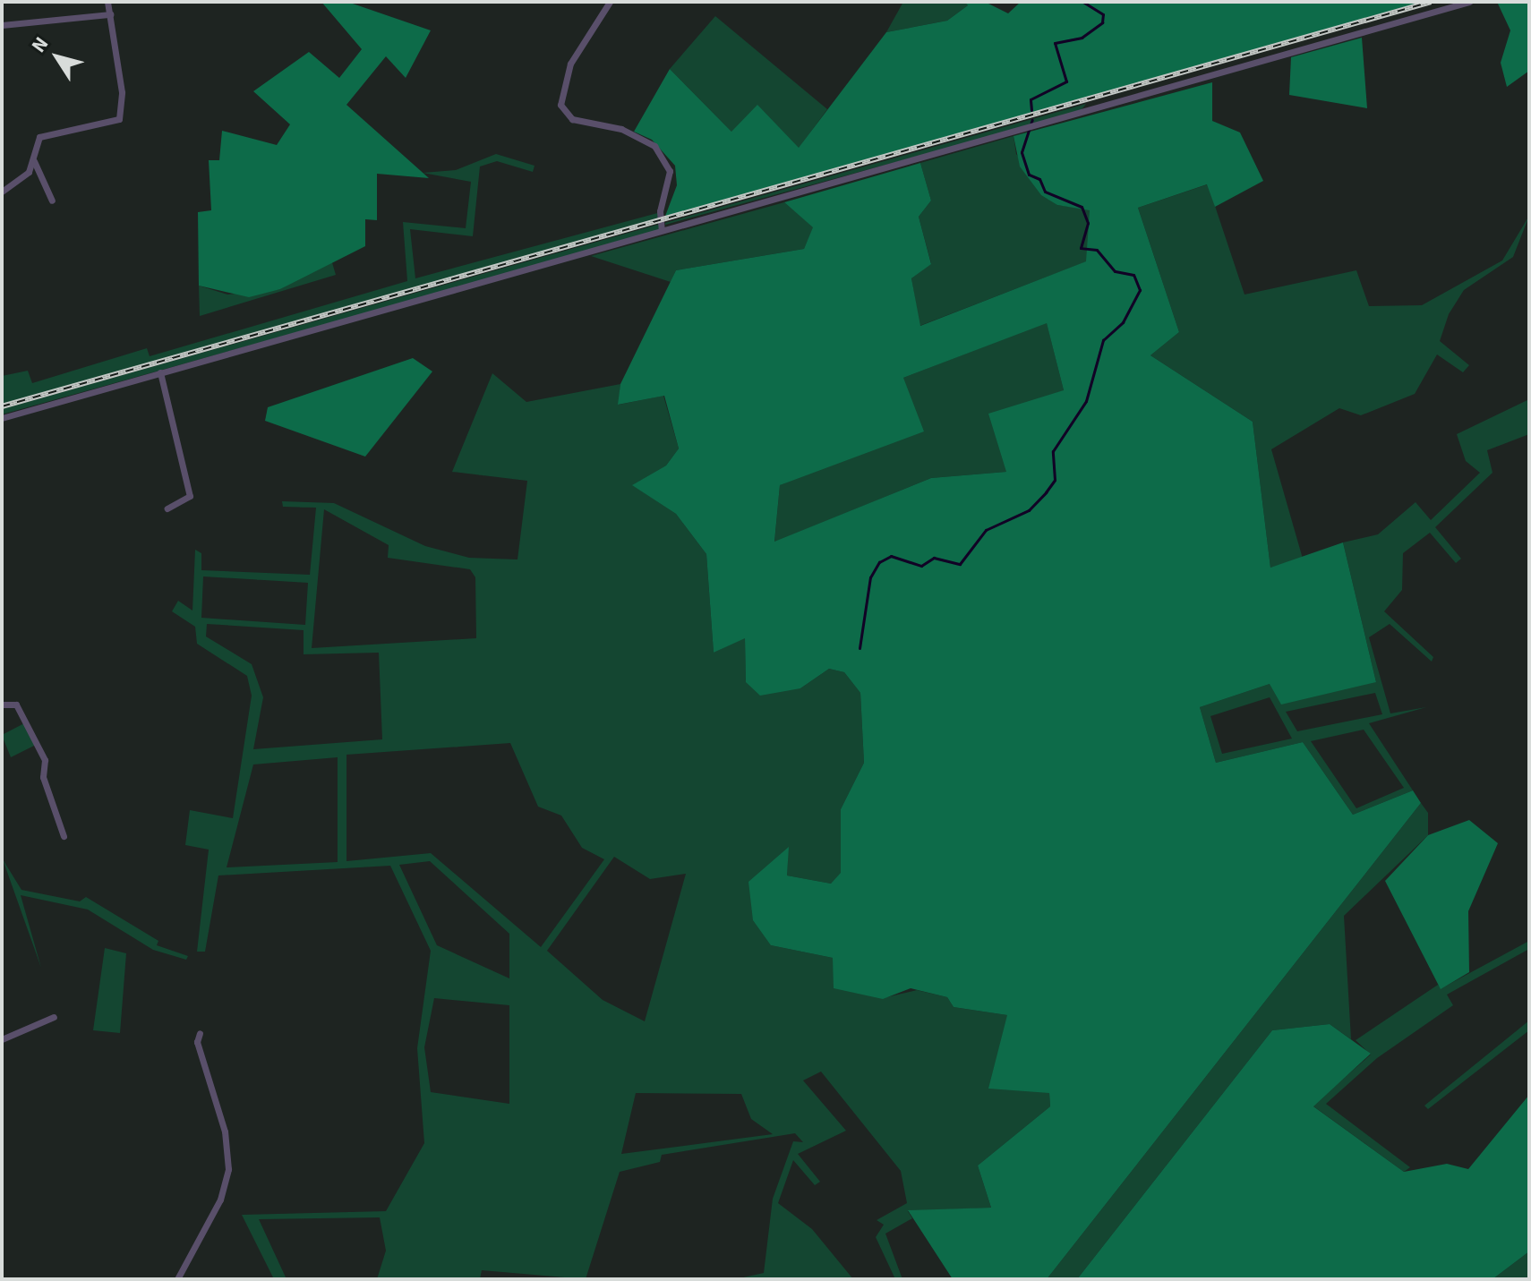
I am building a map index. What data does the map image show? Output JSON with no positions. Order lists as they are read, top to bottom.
{
  "north": "top left"
}
